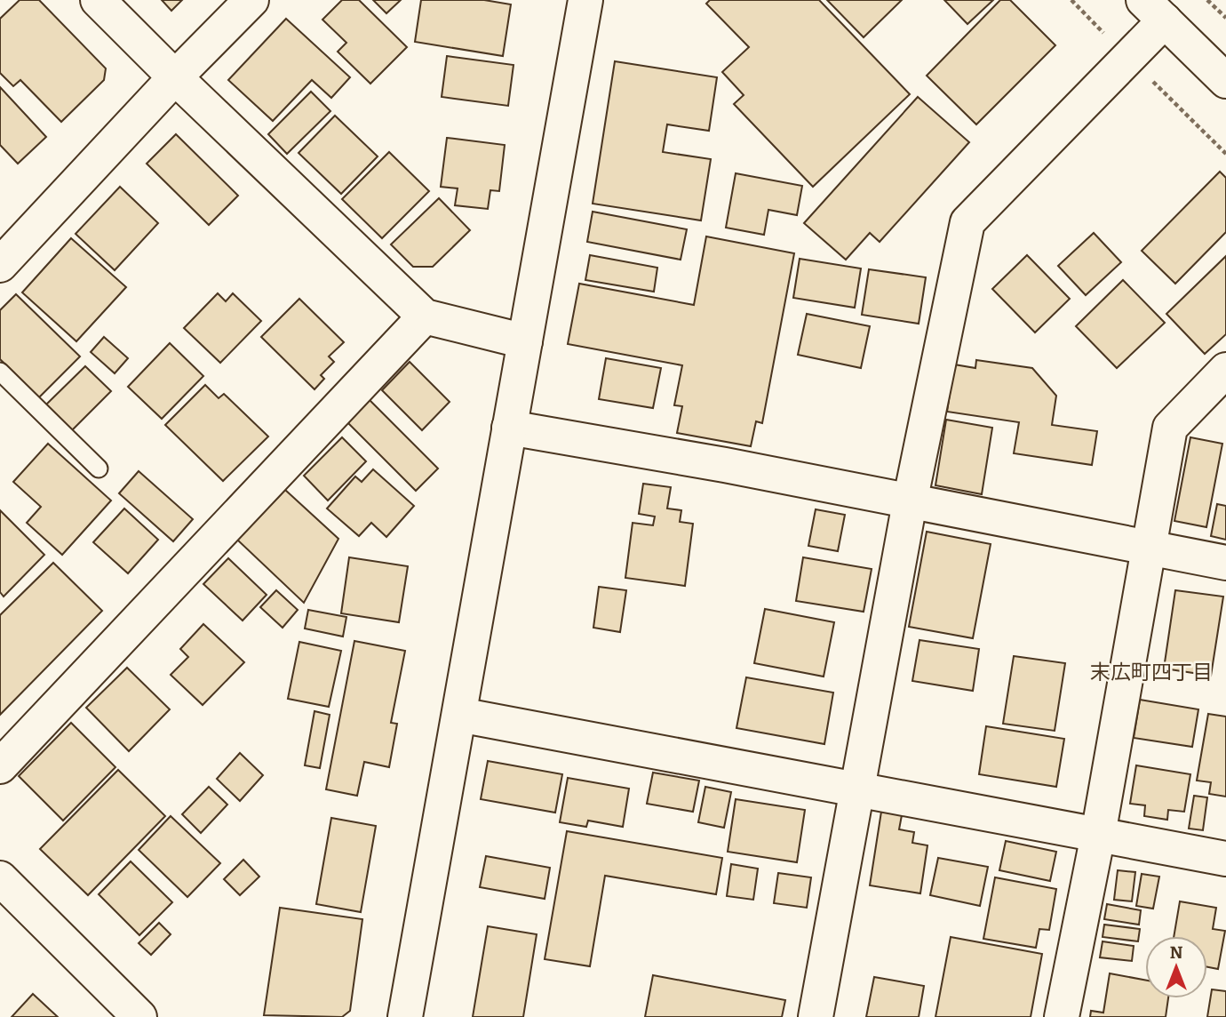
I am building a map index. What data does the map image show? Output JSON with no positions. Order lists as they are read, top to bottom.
{
  "districts": ["末広町四丁目"],
  "north": "top"
}
